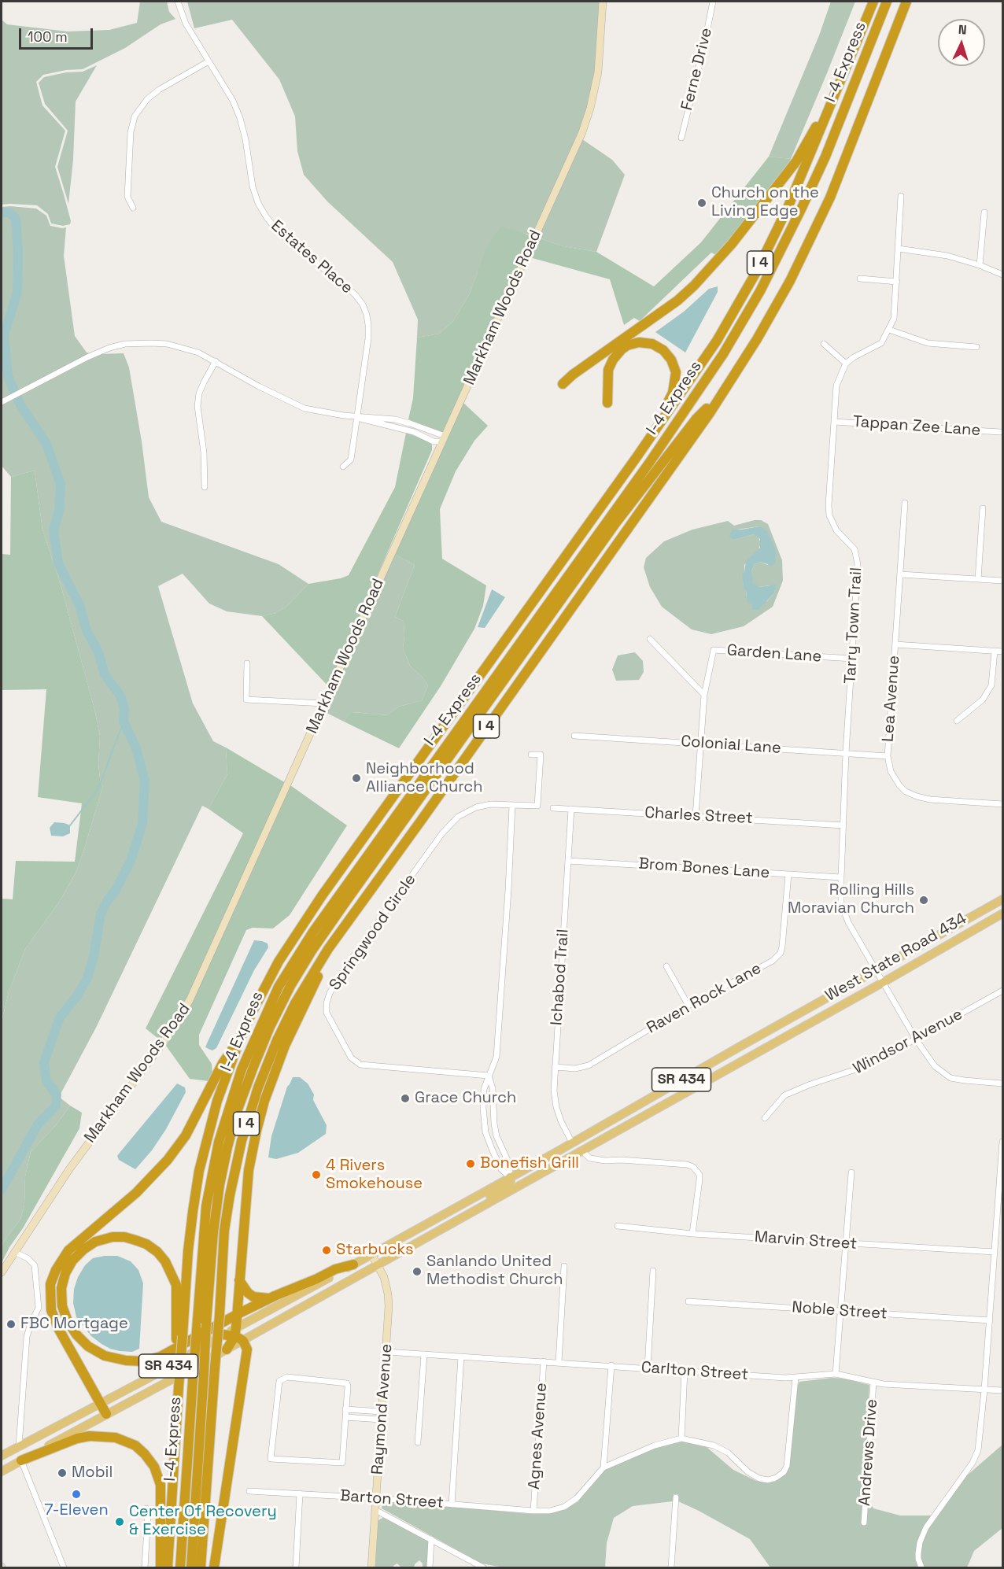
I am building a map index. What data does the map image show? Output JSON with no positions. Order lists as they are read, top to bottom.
{
  "streets": {
    "highway": ["I-4 Express", "I 4"],
    "main road": [
      "Markham Woods Road",
      "West State Road 434",
      "SR 434",
      "Raymond Avenue"
    ],
    "street": [
      "Ferne Drive",
      "Estates Place",
      "Tappan Zee Lane",
      "Tarry Town Trail",
      "Garden Lane",
      "Lea Avenue",
      "Colonial Lane",
      "Charles Street",
      "Brom Bones Lane",
      "Springwood Circle",
      "Ichabod Trail",
      "Raven Rock Lane",
      "Windsor Avenue",
      "Marvin Street",
      "Noble Street",
      "Carlton Street",
      "Agnes Avenue",
      "Andrews Drive",
      "Barton Street"
    ]
  },
  "crossings": [
    ["I-4 Express", "I 4"],
    ["Tappan Zee Lane", "Tarry Town Trail"],
    ["Tarry Town Trail", "Garden Lane"],
    ["Tarry Town Trail", "Colonial Lane"],
    ["Tarry Town Trail", "Charles Street"],
    ["Tarry Town Trail", "Brom Bones Lane"],
    ["Tarry Town Trail", "West State Road 434"],
    ["Tarry Town Trail", "Windsor Avenue"],
    ["Tarry Town Trail", "SR 434"],
    ["Lea Avenue", "Colonial Lane"],
    ["Charles Street", "Ichabod Trail"],
    ["Brom Bones Lane", "Ichabod Trail"],
    ["Brom Bones Lane", "Raven Rock Lane"],
    ["West State Road 434", "SR 434"],
    ["Ichabod Trail", "Raven Rock Lane"],
    ["Ichabod Trail", "SR 434"],
    ["SR 434", "Raymond Avenue"],
    ["Carlton Street", "Raymond Avenue"],
    ["Carlton Street", "Agnes Avenue"],
    ["Carlton Street", "Andrews Drive"],
    ["Raymond Avenue", "Barton Street"],
    ["Agnes Avenue", "Barton Street"]
  ],
  "places": [
    "Church on the Living Edge",
    "Neighborhood Alliance Church",
    "Rolling Hills Moravian Church",
    "Grace Church",
    "Bonefish Grill",
    "4 Rivers Smokehouse",
    "Starbucks",
    "Sanlando United Methodist Church",
    "FBC Mortgage",
    "Mobil",
    "7-Eleven",
    "Center Of Recovery & Exercise"
  ],
  "scale_bar": "100 m",
  "north": "top"
}
